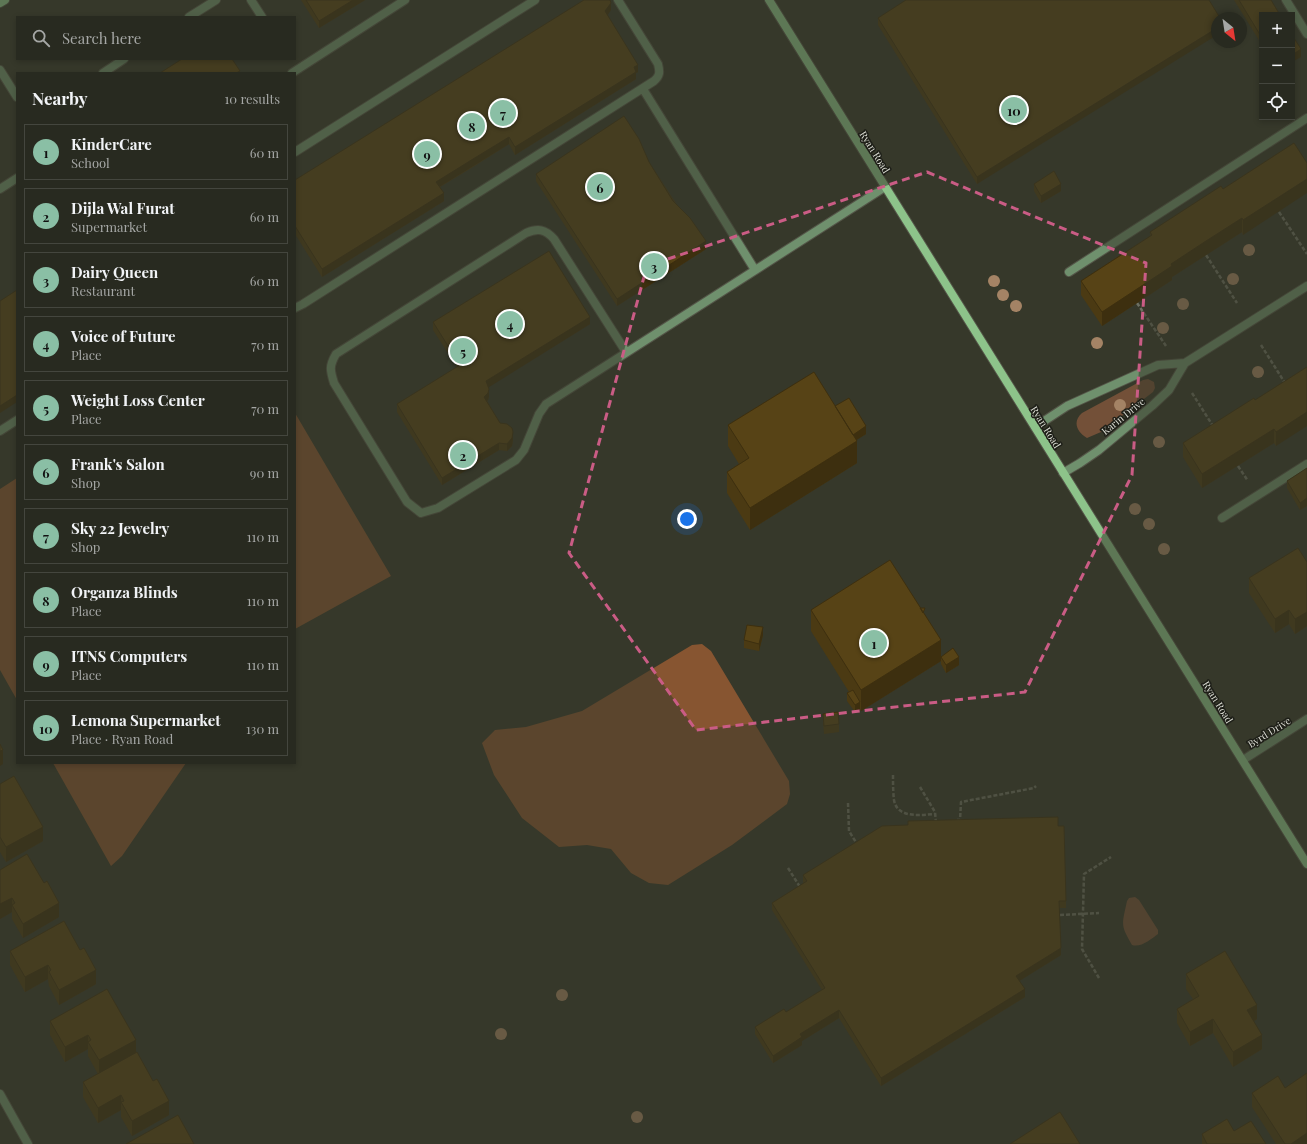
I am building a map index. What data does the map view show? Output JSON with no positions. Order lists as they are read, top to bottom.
{
  "streets": {
    "main road": ["Ryan Road"],
    "street": ["Karin Drive", "Byrd Drive"]
  },
  "crossings": [
    ["Ryan Road", "Karin Drive"],
    ["Ryan Road", "Byrd Drive"]
  ],
  "north": "bottom right",
  "page": {
    "map_buttons": ["+", "−"],
    "search": "Search here",
    "heading": ["Nearby", "10 results"],
    "pins": [
      "10",
      "7",
      "8",
      "9",
      "6",
      "3",
      "4",
      "5",
      "2",
      "1"
    ],
    "list": [
      {
        "mark": "1",
        "name": "KinderCare",
        "note": "School",
        "value": "60 m"
      },
      {
        "mark": "2",
        "name": "Dijla Wal Furat",
        "note": "Supermarket",
        "value": "60 m"
      },
      {
        "mark": "3",
        "name": "Dairy Queen",
        "note": "Restaurant",
        "value": "60 m"
      },
      {
        "mark": "4",
        "name": "Voice of Future",
        "note": "Place",
        "value": "70 m"
      },
      {
        "mark": "5",
        "name": "Weight Loss Center",
        "note": "Place",
        "value": "70 m"
      },
      {
        "mark": "6",
        "name": "Frank's Salon",
        "note": "Shop",
        "value": "90 m"
      },
      {
        "mark": "7",
        "name": "Sky 22 Jewelry",
        "note": "Shop",
        "value": "110 m"
      },
      {
        "mark": "8",
        "name": "Organza Blinds",
        "note": "Place",
        "value": "110 m"
      },
      {
        "mark": "9",
        "name": "ITNS Computers",
        "note": "Place",
        "value": "110 m"
      },
      {
        "mark": "10",
        "name": "Lemona Supermarket",
        "note": "Place · Ryan Road",
        "value": "130 m"
      }
    ]
  }
}
